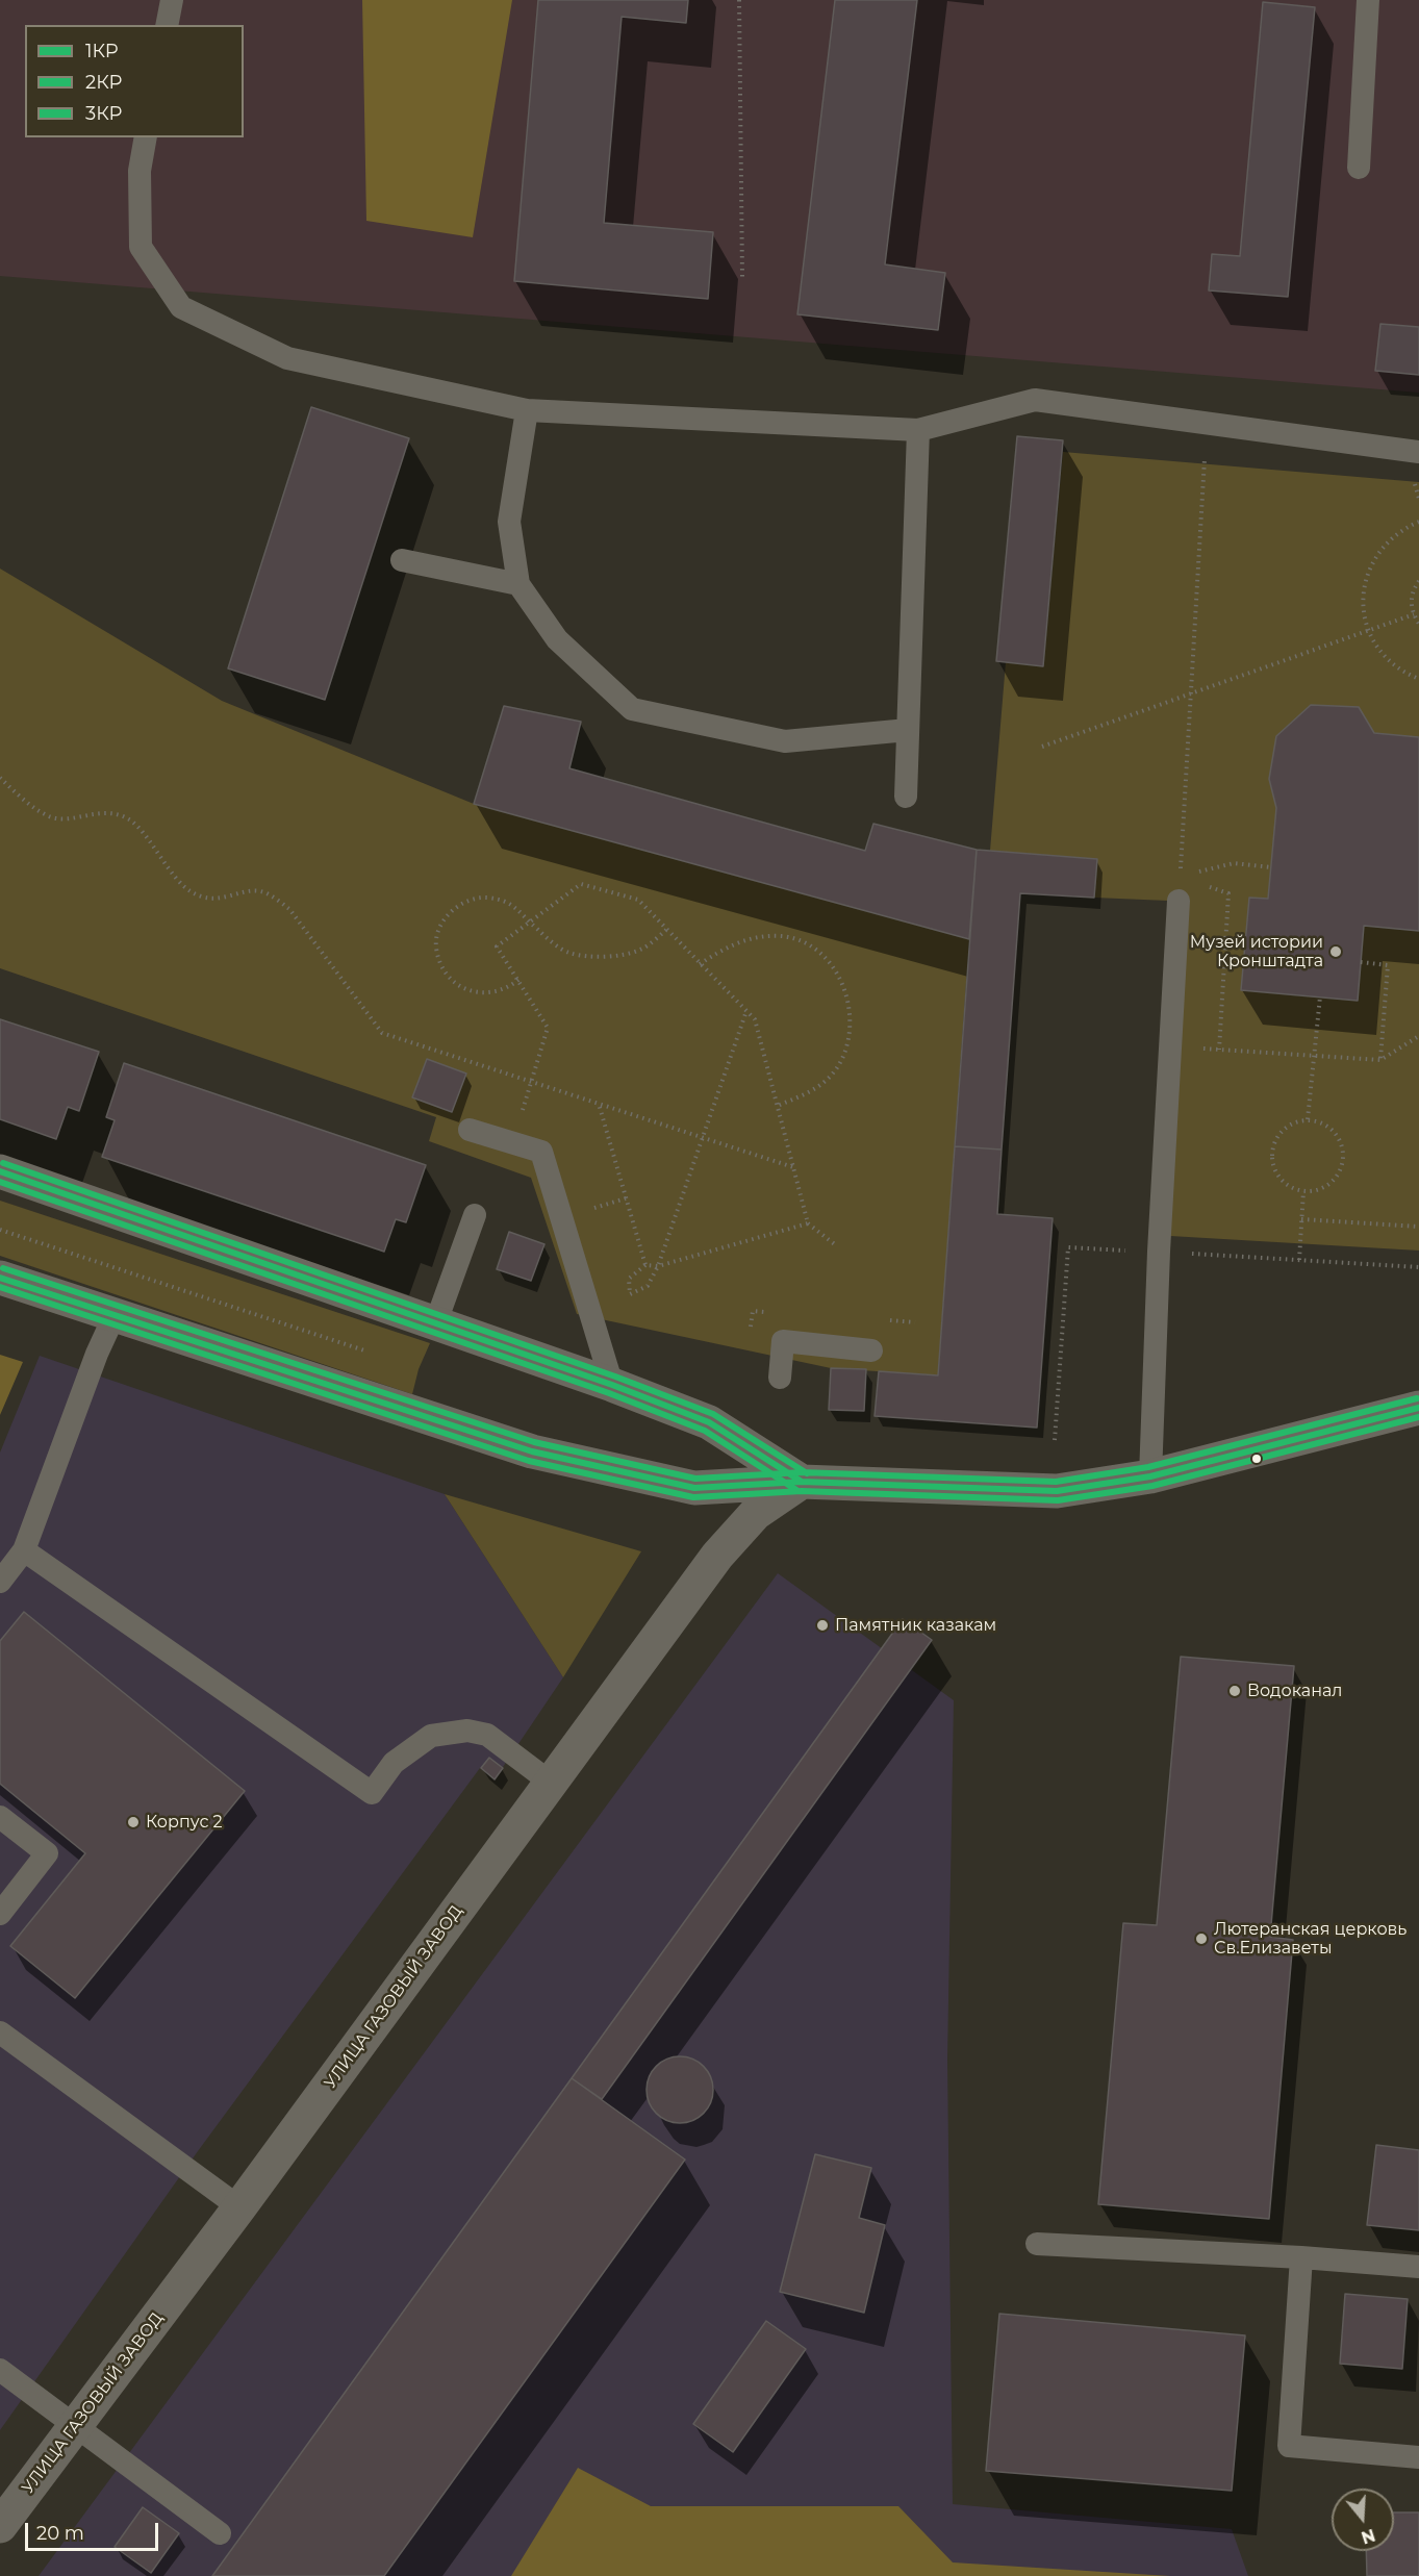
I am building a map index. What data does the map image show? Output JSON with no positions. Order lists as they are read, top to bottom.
{
  "streets": {
    "street": ["УЛИЦА ГАЗОВЫЙ ЗАВОД"]
  },
  "places": [
    "Музей истории Кронштадта",
    "Памятник казакам",
    "Водоканал",
    "Корпус 2",
    "Лютеранская церковь Св.Елизаветы"
  ],
  "lines": ["transit line 3КР", "transit line 1КР", "transit line 2КР"],
  "legend": ["1КР", "2КР", "3КР"],
  "scale_bar": "20 m",
  "north": "bottom"
}
